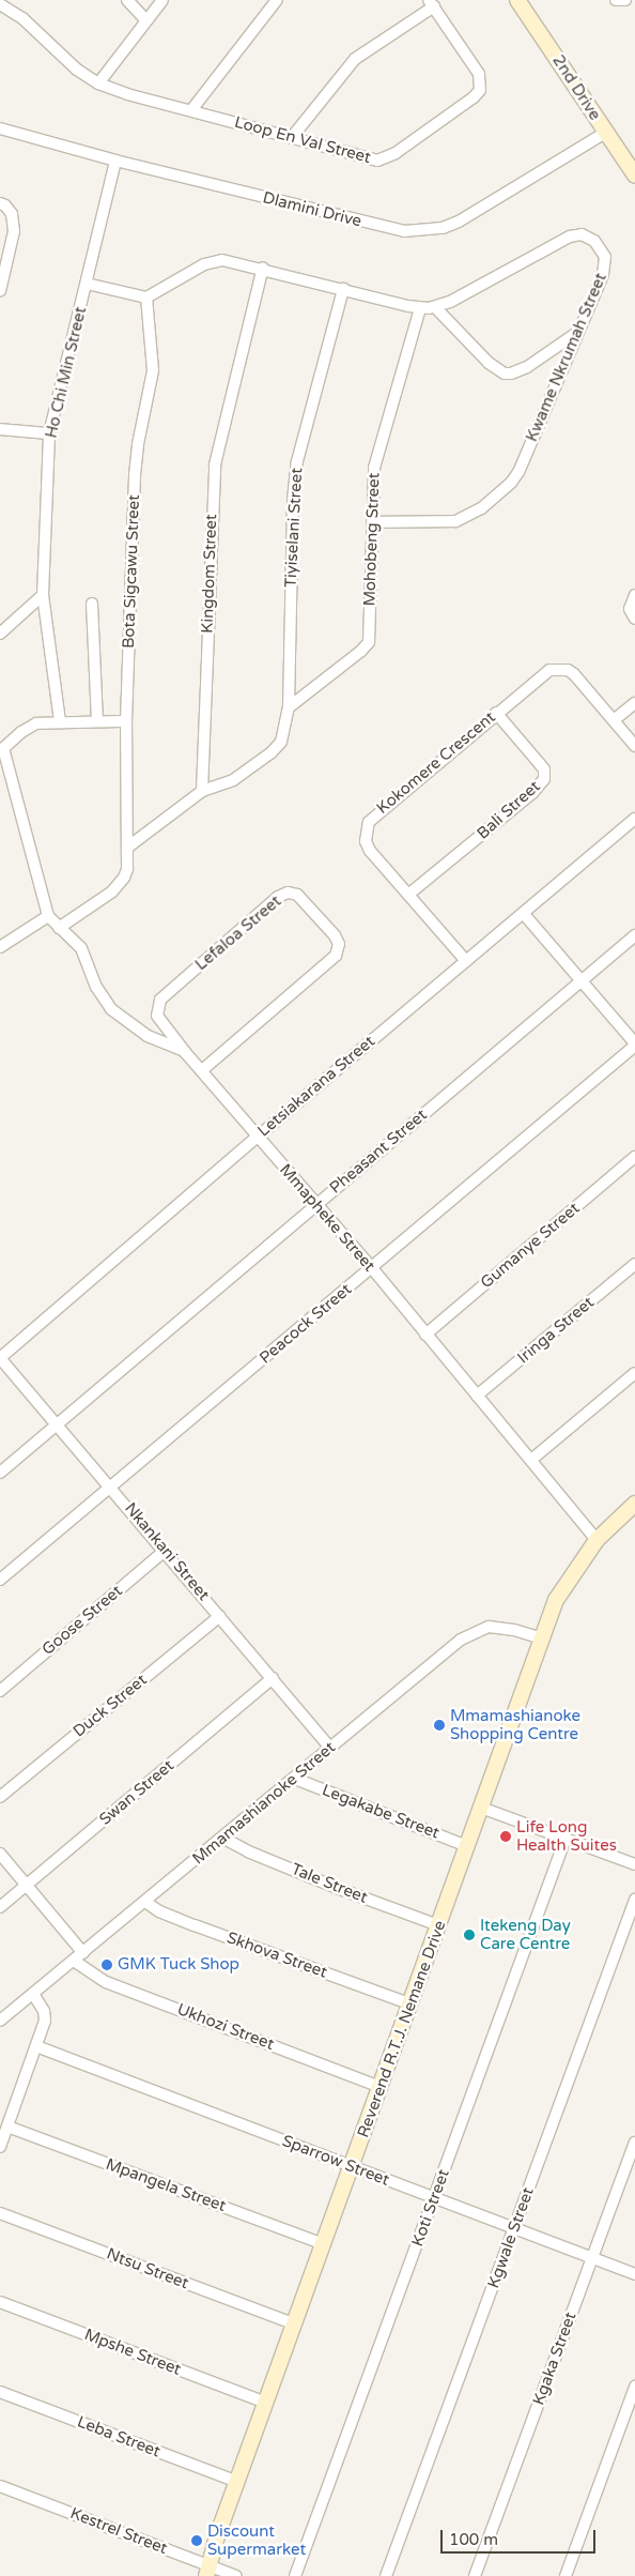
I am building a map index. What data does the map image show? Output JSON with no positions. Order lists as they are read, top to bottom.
{
  "streets": {
    "street": [
      "2nd Drive",
      "Loop En Val Street",
      "Dlamini Drive",
      "Kwame Nkrumah Street",
      "Ho Chi Min Street",
      "Tiyiselani Street",
      "Mohobeng Street",
      "Bota Sigcawu Street",
      "Kingdom Street",
      "Kokomere Crescent",
      "Bali Street",
      "Lefaloa Street",
      "Letsiakarana Street",
      "Pheasant Street",
      "Mmapheke Street",
      "Gumanye Street",
      "Peacock Street",
      "Iringa Street",
      "Nkankani Street",
      "Goose Street",
      "Duck Street",
      "Swan Street",
      "Mmamashianoke Street",
      "Legakabe Street",
      "Tale Street",
      "Skhova Street",
      "Ukhozi Street",
      "Reverend R.T.J. Nemane Drive",
      "Sparrow Street",
      "Mpangela Street",
      "Koti Street",
      "Kgwale Street",
      "Ntsu Street",
      "Mpshe Street",
      "Kgaka Street",
      "Leba Street",
      "Kestrel Street"
    ]
  },
  "crossings": [
    ["2nd Drive", "Dlamini Drive"],
    ["Dlamini Drive", "Ho Chi Min Street"],
    ["Kwame Nkrumah Street", "Tiyiselani Street"],
    ["Kwame Nkrumah Street", "Mohobeng Street"],
    ["Kwame Nkrumah Street", "Bota Sigcawu Street"],
    ["Kwame Nkrumah Street", "Kingdom Street"],
    ["Tiyiselani Street", "Mohobeng Street"],
    ["Tiyiselani Street", "Kingdom Street"],
    ["Bota Sigcawu Street", "Mmapheke Street"],
    ["Kokomere Crescent", "Bali Street"],
    ["Kokomere Crescent", "Letsiakarana Street"],
    ["Lefaloa Street", "Mmapheke Street"],
    ["Letsiakarana Street", "Mmapheke Street"],
    ["Letsiakarana Street", "Nkankani Street"],
    ["Pheasant Street", "Mmapheke Street"],
    ["Pheasant Street", "Nkankani Street"],
    ["Mmapheke Street", "Gumanye Street"],
    ["Mmapheke Street", "Peacock Street"],
    ["Mmapheke Street", "Iringa Street"],
    ["Mmapheke Street", "Reverend R.T.J. Nemane Drive"],
    ["Peacock Street", "Nkankani Street"],
    ["Nkankani Street", "Goose Street"],
    ["Nkankani Street", "Duck Street"],
    ["Nkankani Street", "Swan Street"],
    ["Nkankani Street", "Mmamashianoke Street"],
    ["Mmamashianoke Street", "Legakabe Street"],
    ["Mmamashianoke Street", "Tale Street"],
    ["Mmamashianoke Street", "Skhova Street"],
    ["Mmamashianoke Street", "Ukhozi Street"],
    ["Mmamashianoke Street", "Reverend R.T.J. Nemane Drive"],
    ["Legakabe Street", "Reverend R.T.J. Nemane Drive"],
    ["Tale Street", "Reverend R.T.J. Nemane Drive"],
    ["Skhova Street", "Reverend R.T.J. Nemane Drive"],
    ["Ukhozi Street", "Reverend R.T.J. Nemane Drive"],
    ["Reverend R.T.J. Nemane Drive", "Sparrow Street"],
    ["Reverend R.T.J. Nemane Drive", "Mpangela Street"],
    ["Reverend R.T.J. Nemane Drive", "Ntsu Street"],
    ["Reverend R.T.J. Nemane Drive", "Mpshe Street"],
    ["Reverend R.T.J. Nemane Drive", "Leba Street"],
    ["Reverend R.T.J. Nemane Drive", "Kestrel Street"],
    ["Sparrow Street", "Koti Street"],
    ["Sparrow Street", "Kgwale Street"],
    ["Sparrow Street", "Kgaka Street"]
  ],
  "places": [
    "Mmamashianoke Shopping Centre",
    "Life Long Health Suites",
    "Itekeng Day Care Centre",
    "GMK Tuck Shop",
    "Discount Supermarket"
  ],
  "scale_bar": "100 m"
}
